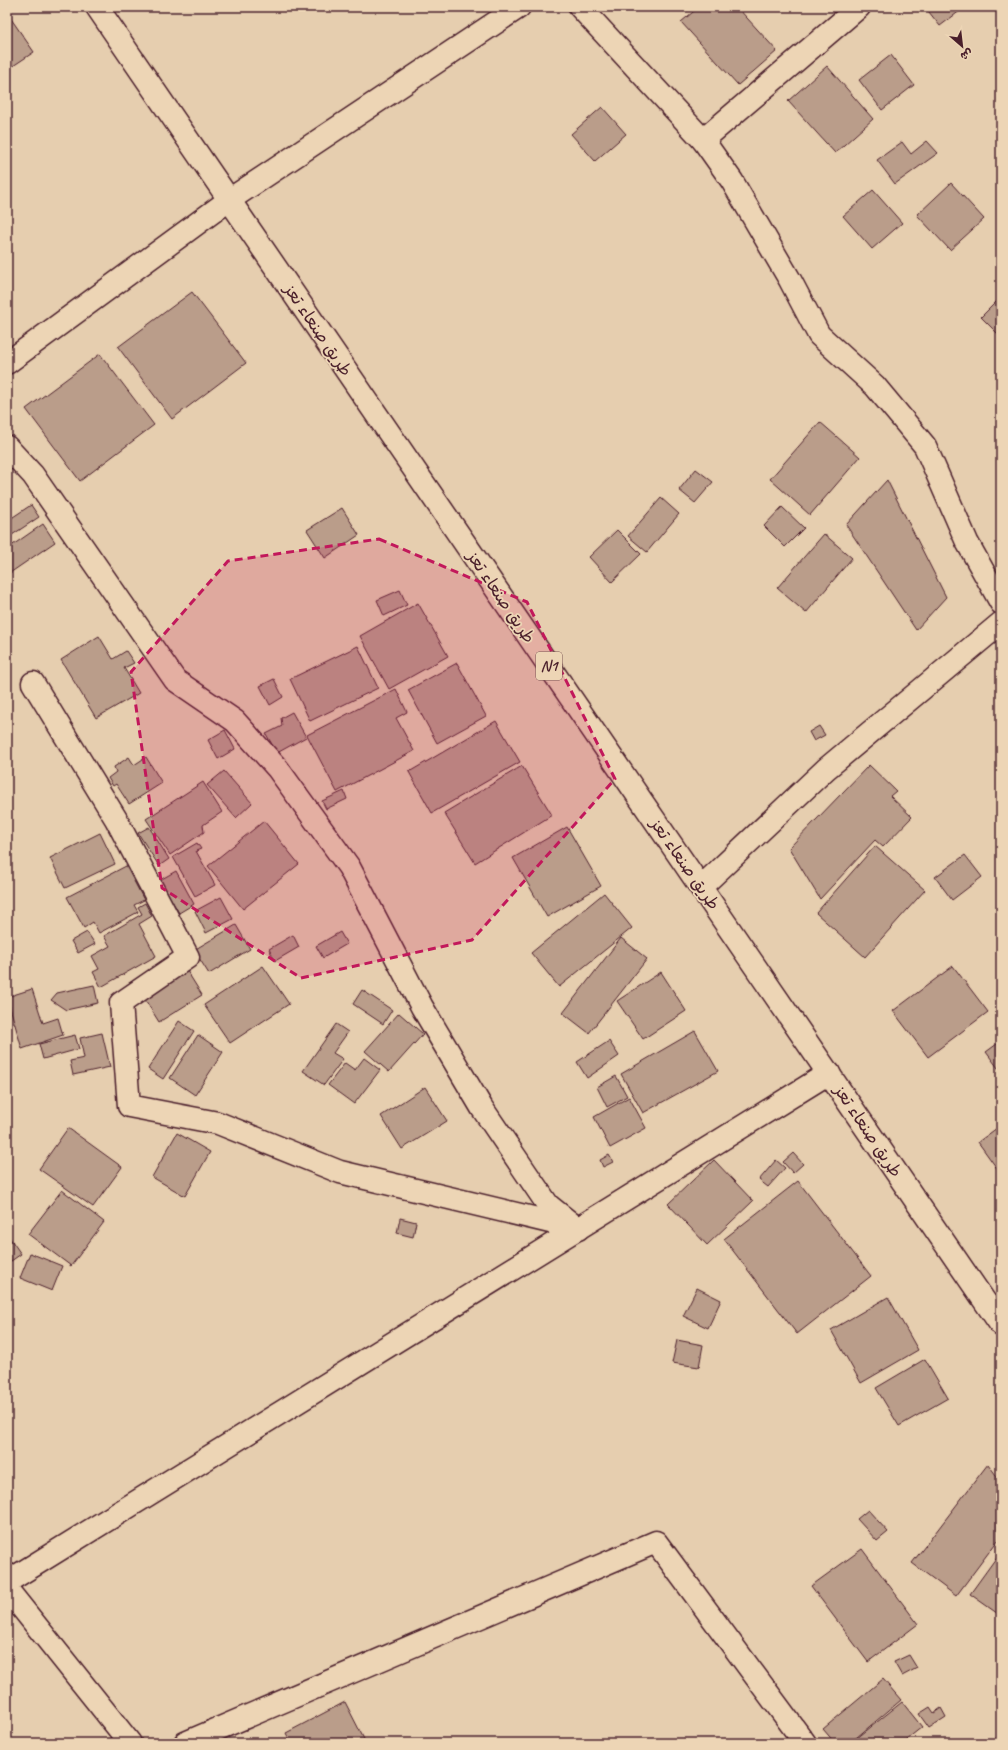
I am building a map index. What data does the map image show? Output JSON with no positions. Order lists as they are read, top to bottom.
{
  "streets": {
    "main road": ["طريق صنعاء تعز", "N1"]
  },
  "north": "bottom right"
}
